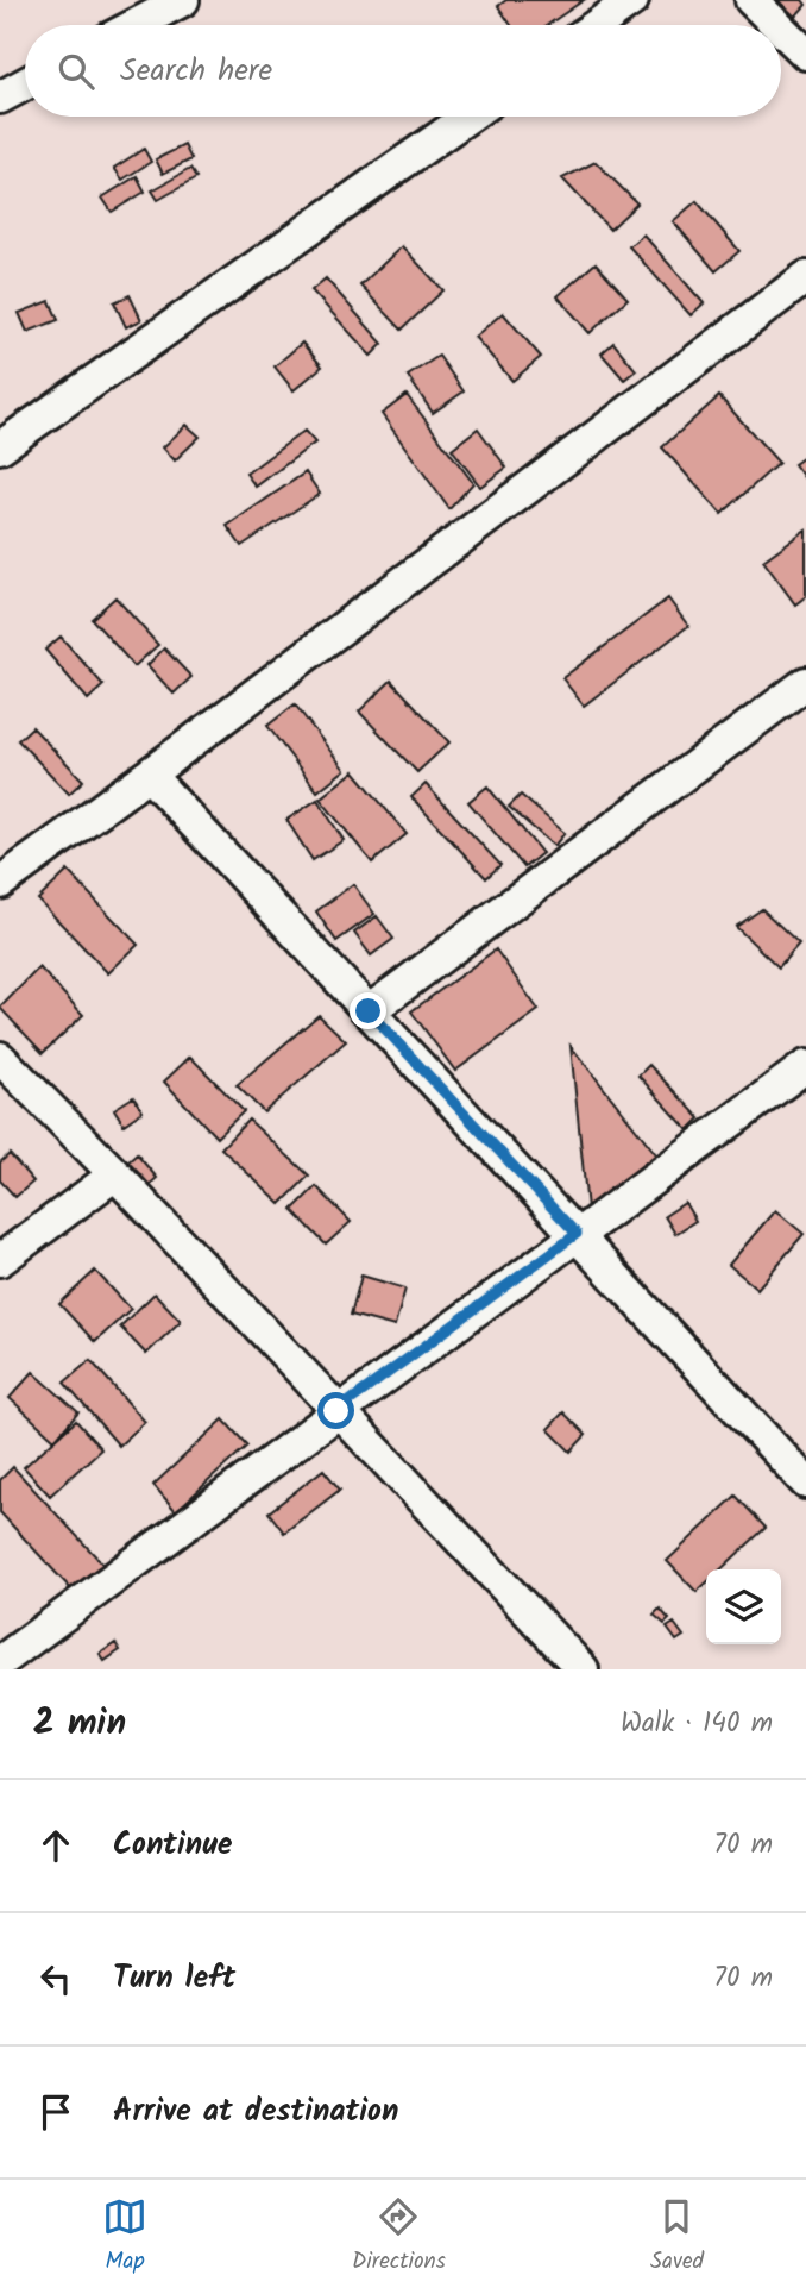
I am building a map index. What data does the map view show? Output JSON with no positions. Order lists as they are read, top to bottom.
{
  "page": {
    "search": "Search here",
    "heading": ["2 min", "Walk · 140 m"],
    "list": [
      ["Continue", "70 m"],
      ["Turn left", "70 m"],
      "Arrive at destination"
    ],
    "nav": ["Map", "Directions", "Saved"]
  }
}
